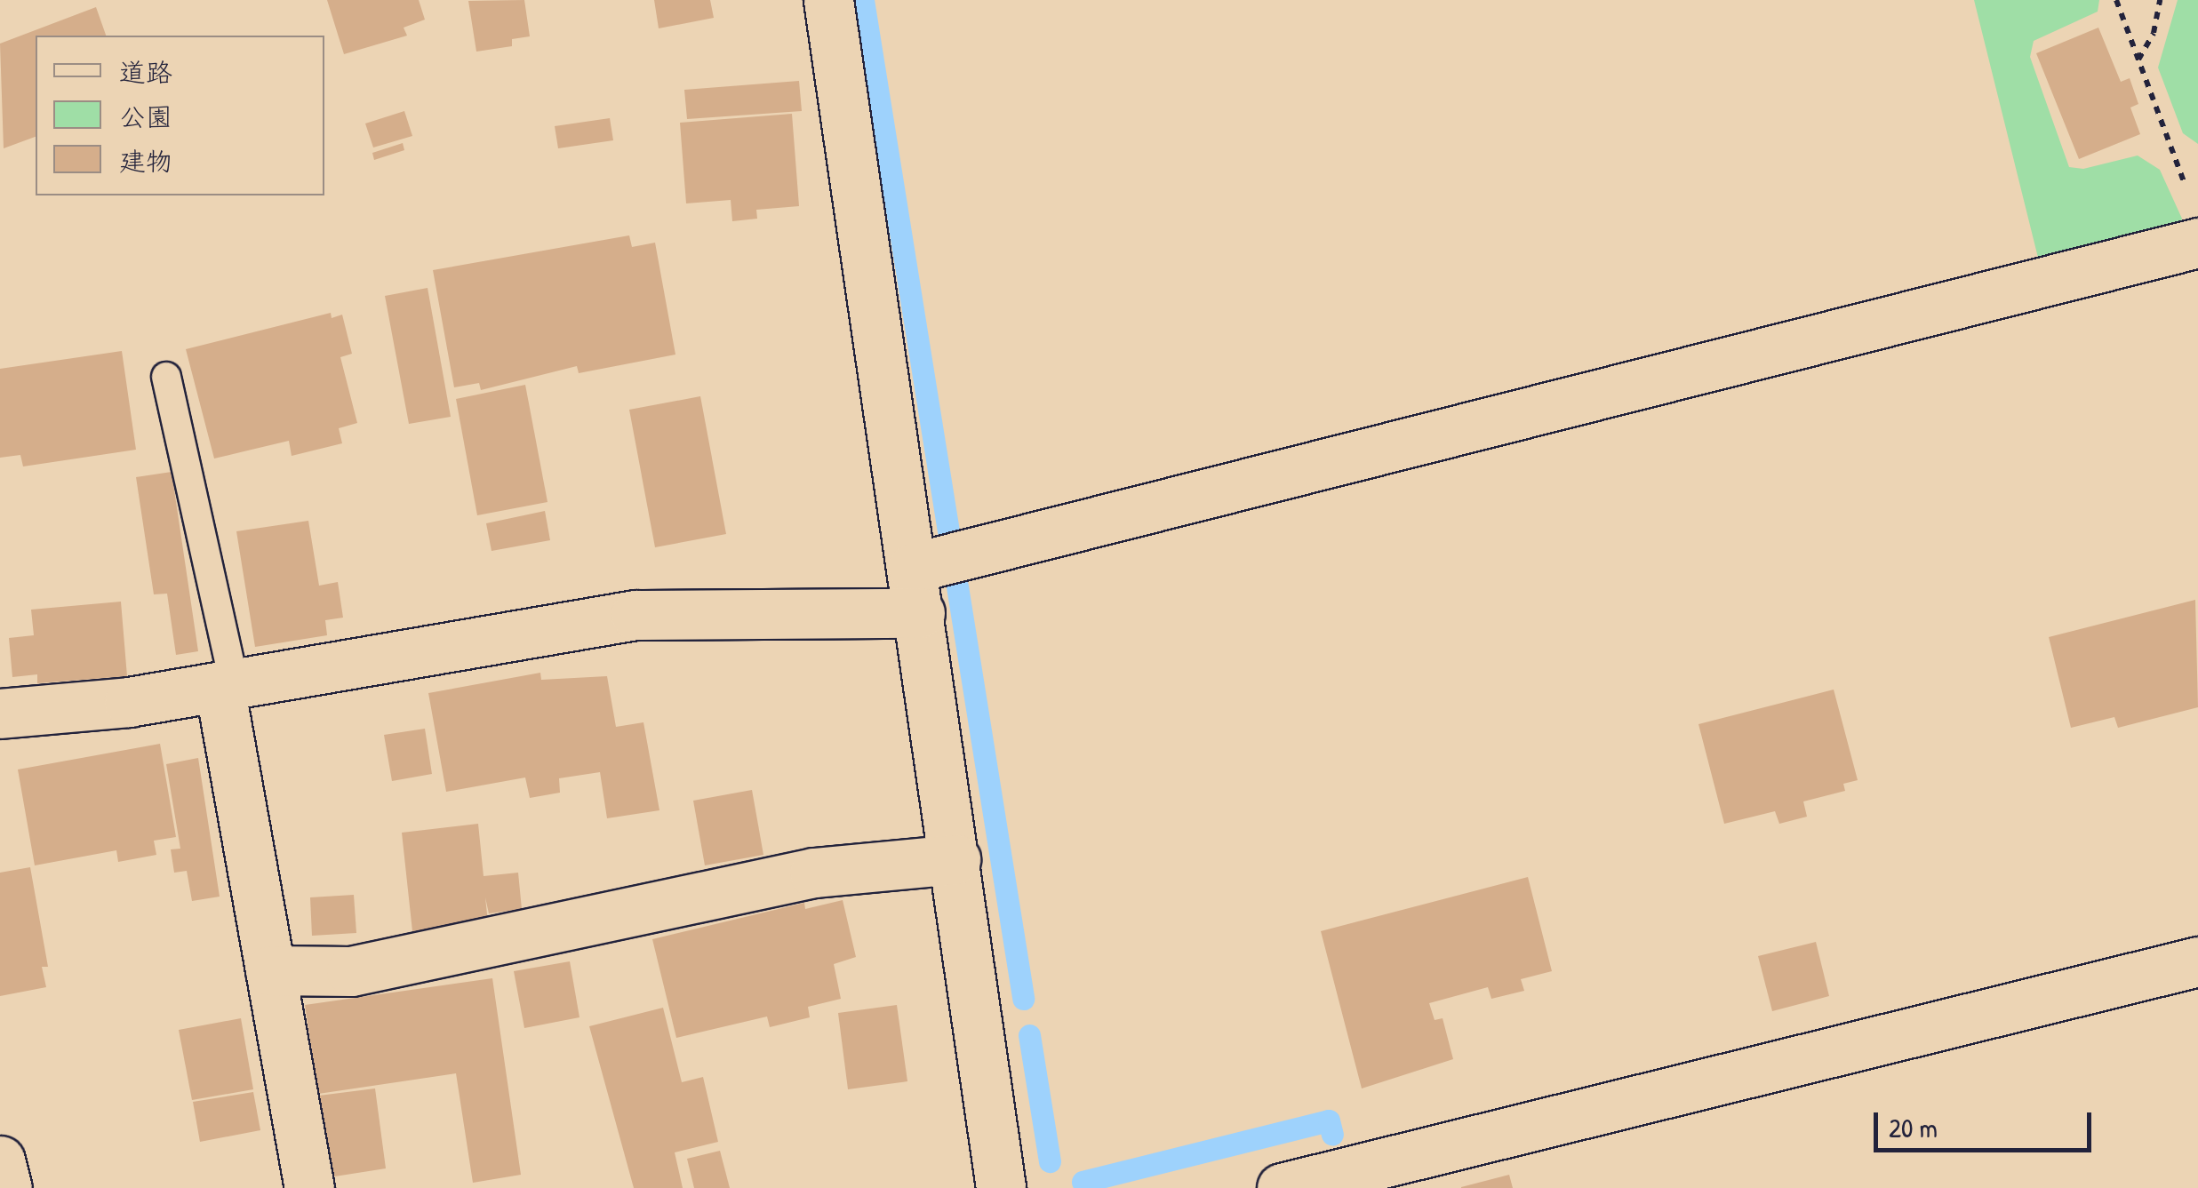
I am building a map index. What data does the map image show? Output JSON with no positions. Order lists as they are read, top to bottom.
{
  "legend": ["道路", "公園", "建物"],
  "scale_bar": "20 m"
}
